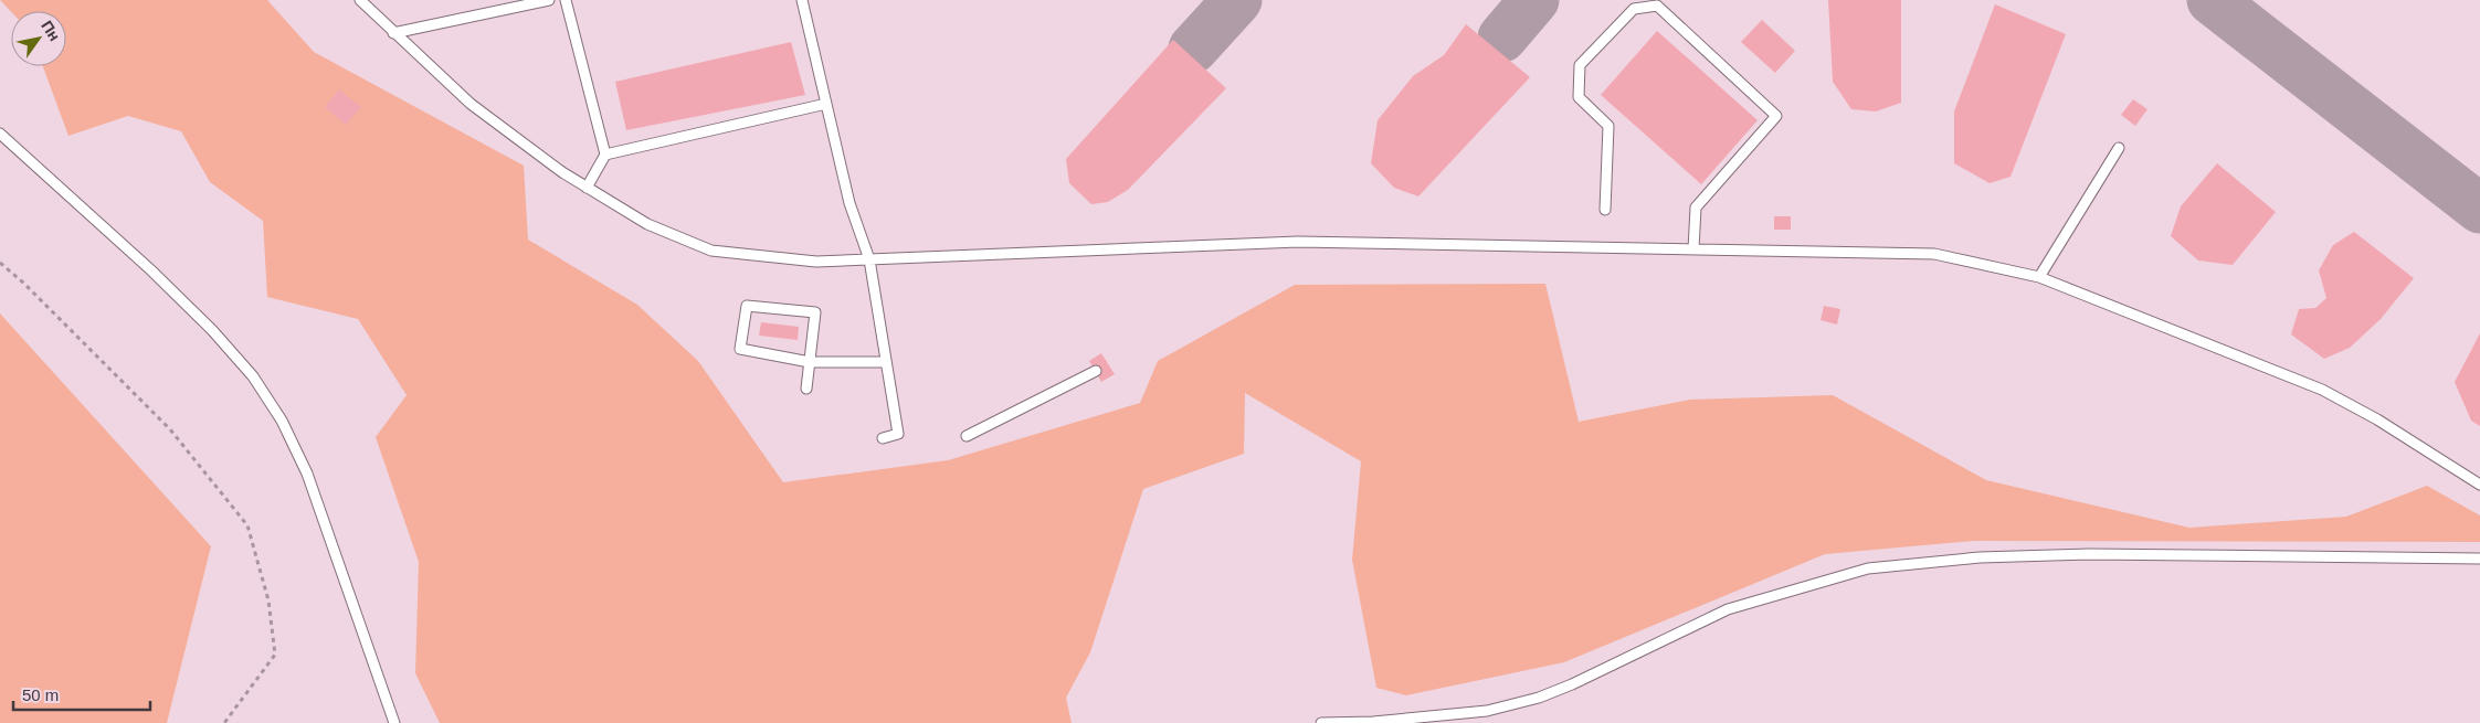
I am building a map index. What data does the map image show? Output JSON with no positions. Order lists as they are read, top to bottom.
{
  "scale_bar": "50 m",
  "north": "top right"
}
